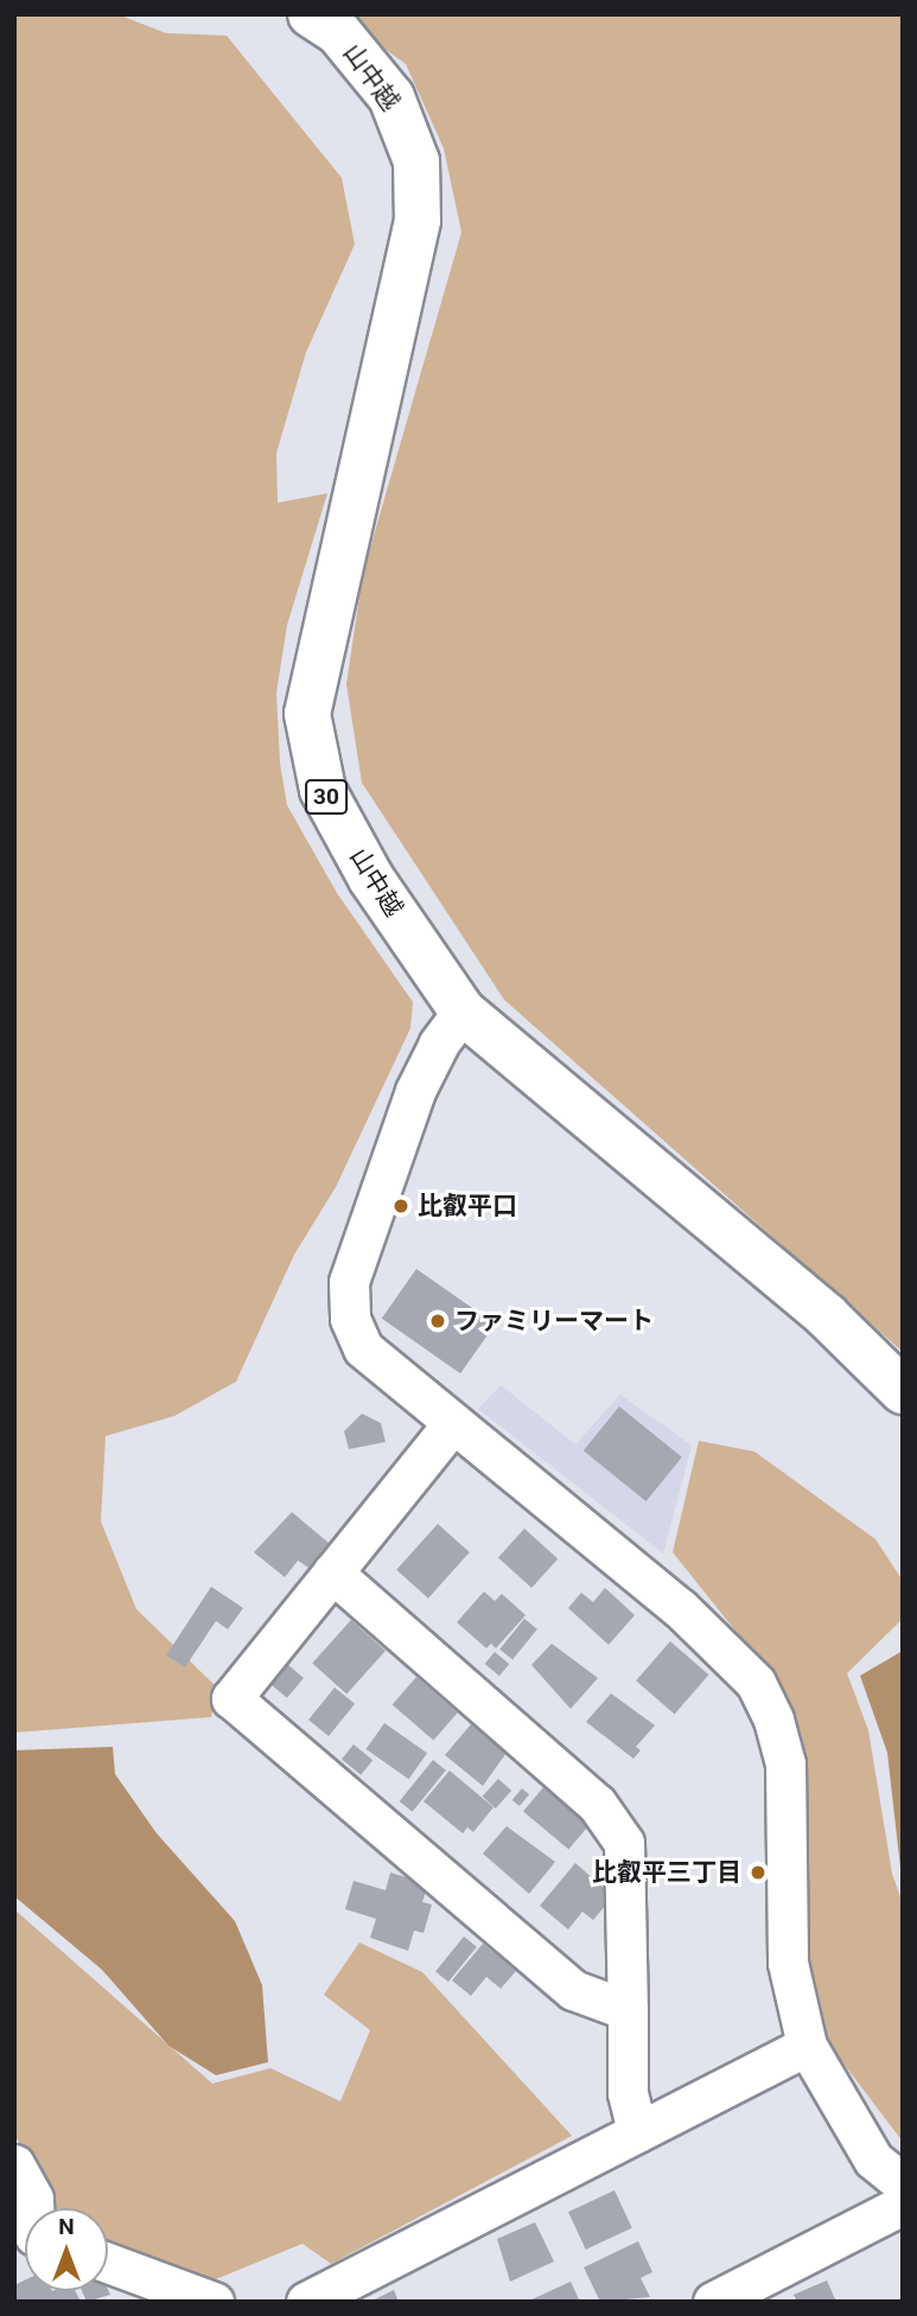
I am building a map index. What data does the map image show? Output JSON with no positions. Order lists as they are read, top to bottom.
{
  "streets": {
    "main road": ["山中越", "30"]
  },
  "places": ["比叡平口", "ファミリーマート", "比叡平三丁目"],
  "north": "top"
}
